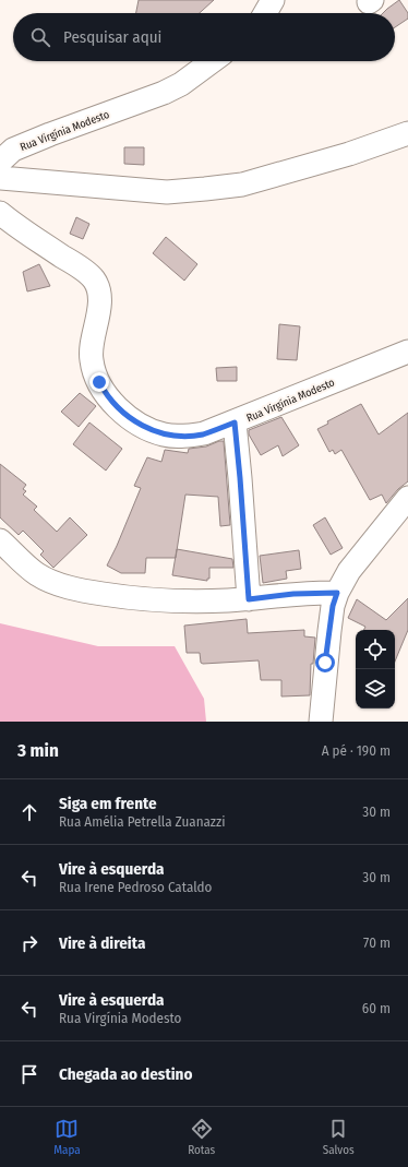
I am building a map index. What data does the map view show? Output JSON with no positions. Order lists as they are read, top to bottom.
{
  "streets": {
    "street": ["Rua Virgínia Modesto"]
  },
  "page": {
    "search": "Pesquisar aqui",
    "heading": ["3 min", "A pé · 190 m"],
    "list": [
      ["Siga em frente", "Rua Amélia Petrella Zuanazzi", "30 m"],
      ["Vire à esquerda", "Rua Irene Pedroso Cataldo", "30 m"],
      ["Vire à direita", "70 m"],
      ["Vire à esquerda", "Rua Virgínia Modesto", "60 m"],
      "Chegada ao destino"
    ],
    "nav": ["Mapa", "Rotas", "Salvos"]
  }
}
